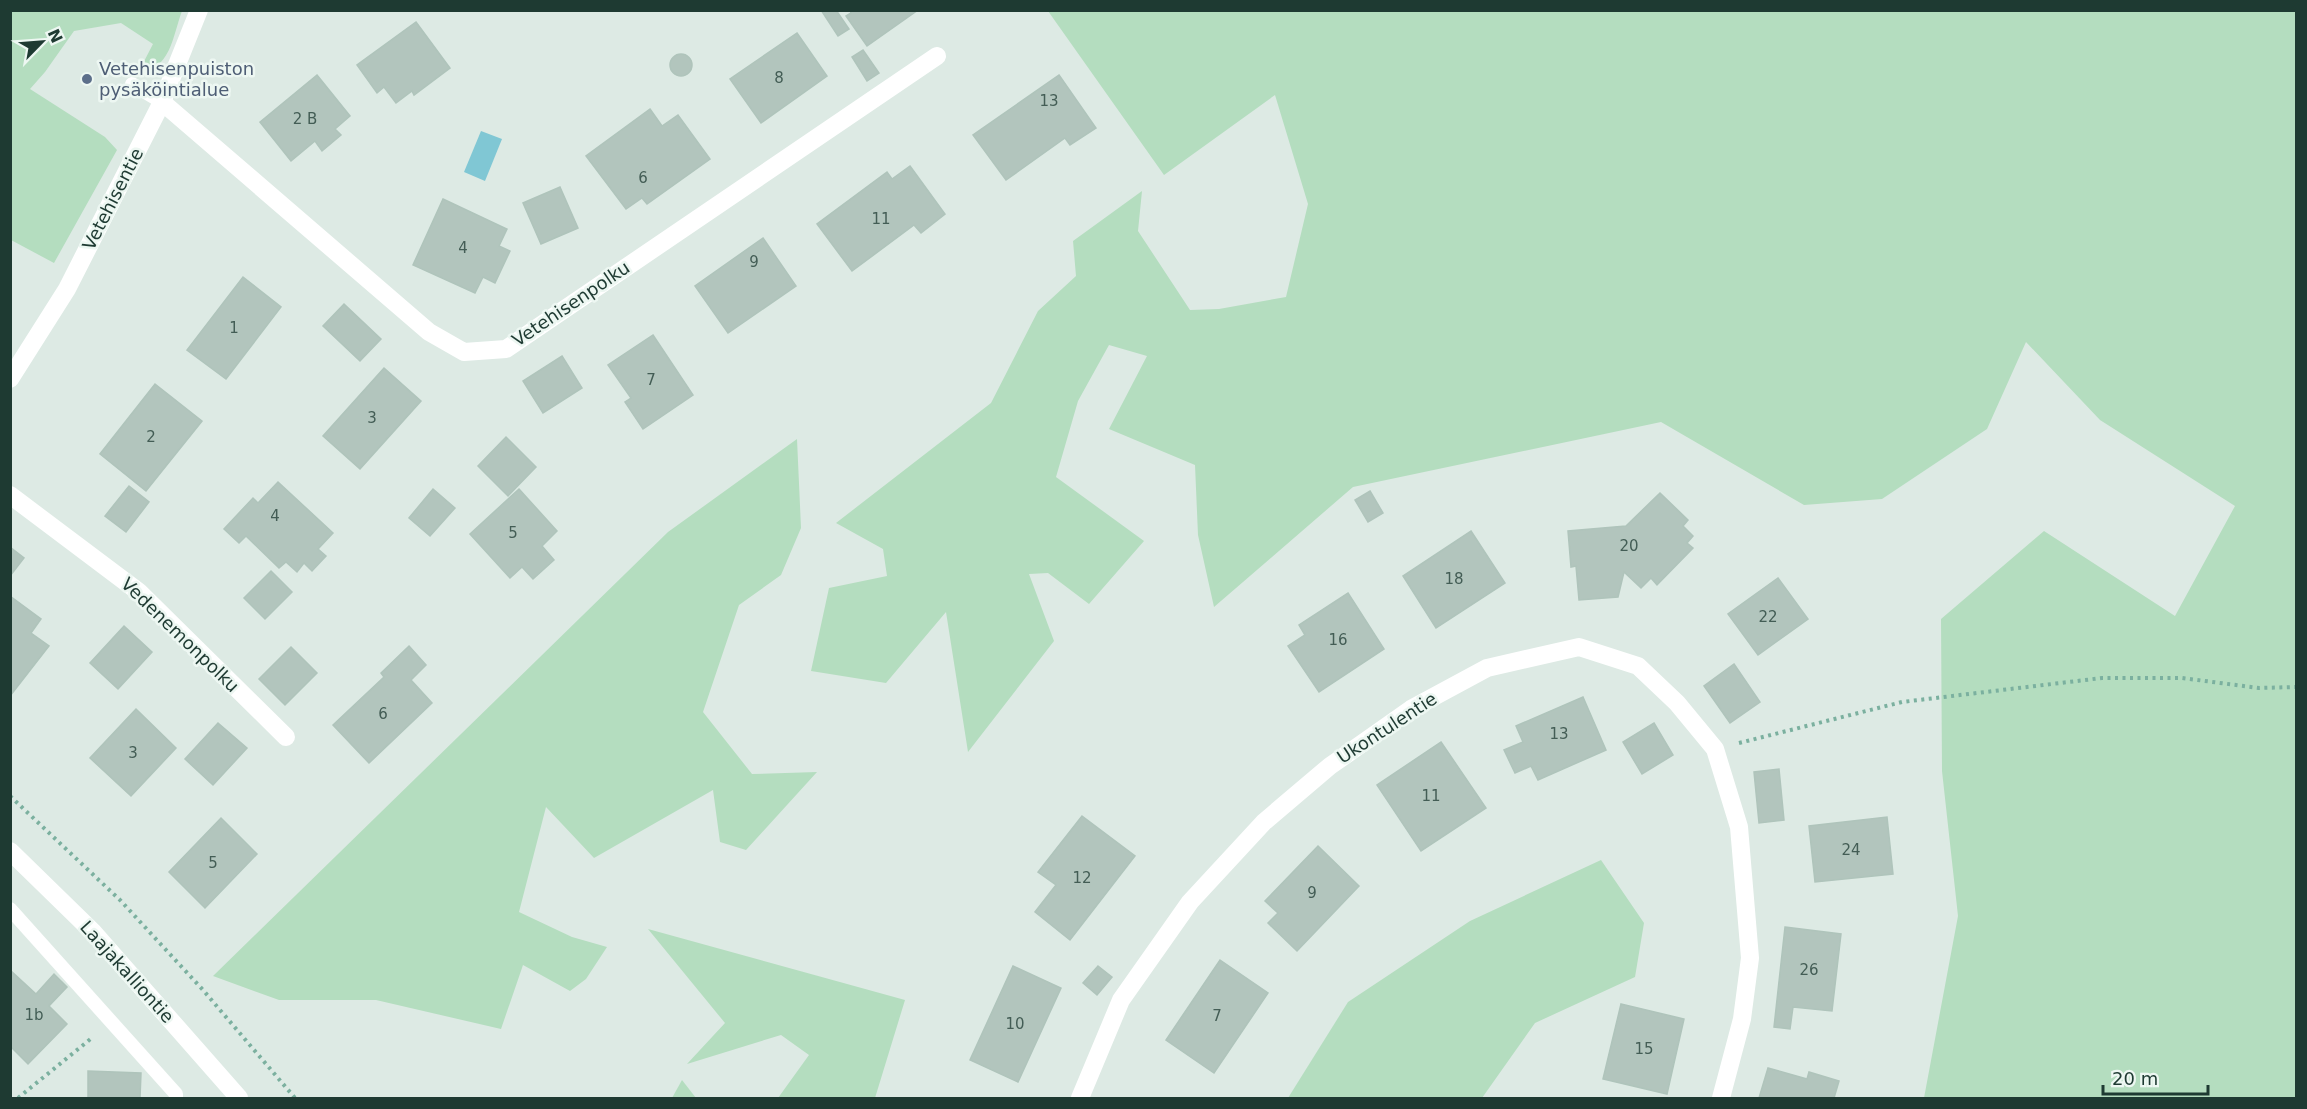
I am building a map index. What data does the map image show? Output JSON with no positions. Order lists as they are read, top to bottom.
{
  "streets": {
    "street": [
      "Vetehisentie",
      "Vetehisenpolku",
      "Vedenemonpolku",
      "Ukontulentie",
      "Laajakalliontie"
    ]
  },
  "crossings": [
    ["Vetehisentie", "Vetehisenpolku"]
  ],
  "places": ["Vetehisenpuiston pysäköintialue"],
  "house_numbers": [
    "8",
    "13",
    "2 B",
    "6",
    "11",
    "4",
    "9",
    "1",
    "7",
    "3",
    "2",
    "4",
    "5",
    "20",
    "18",
    "22",
    "16",
    "6",
    "13",
    "3",
    "11",
    "24",
    "5",
    "12",
    "9",
    "26",
    "1b",
    "7",
    "10",
    "15"
  ],
  "scale_bar": "20 m",
  "north": "top right"
}
